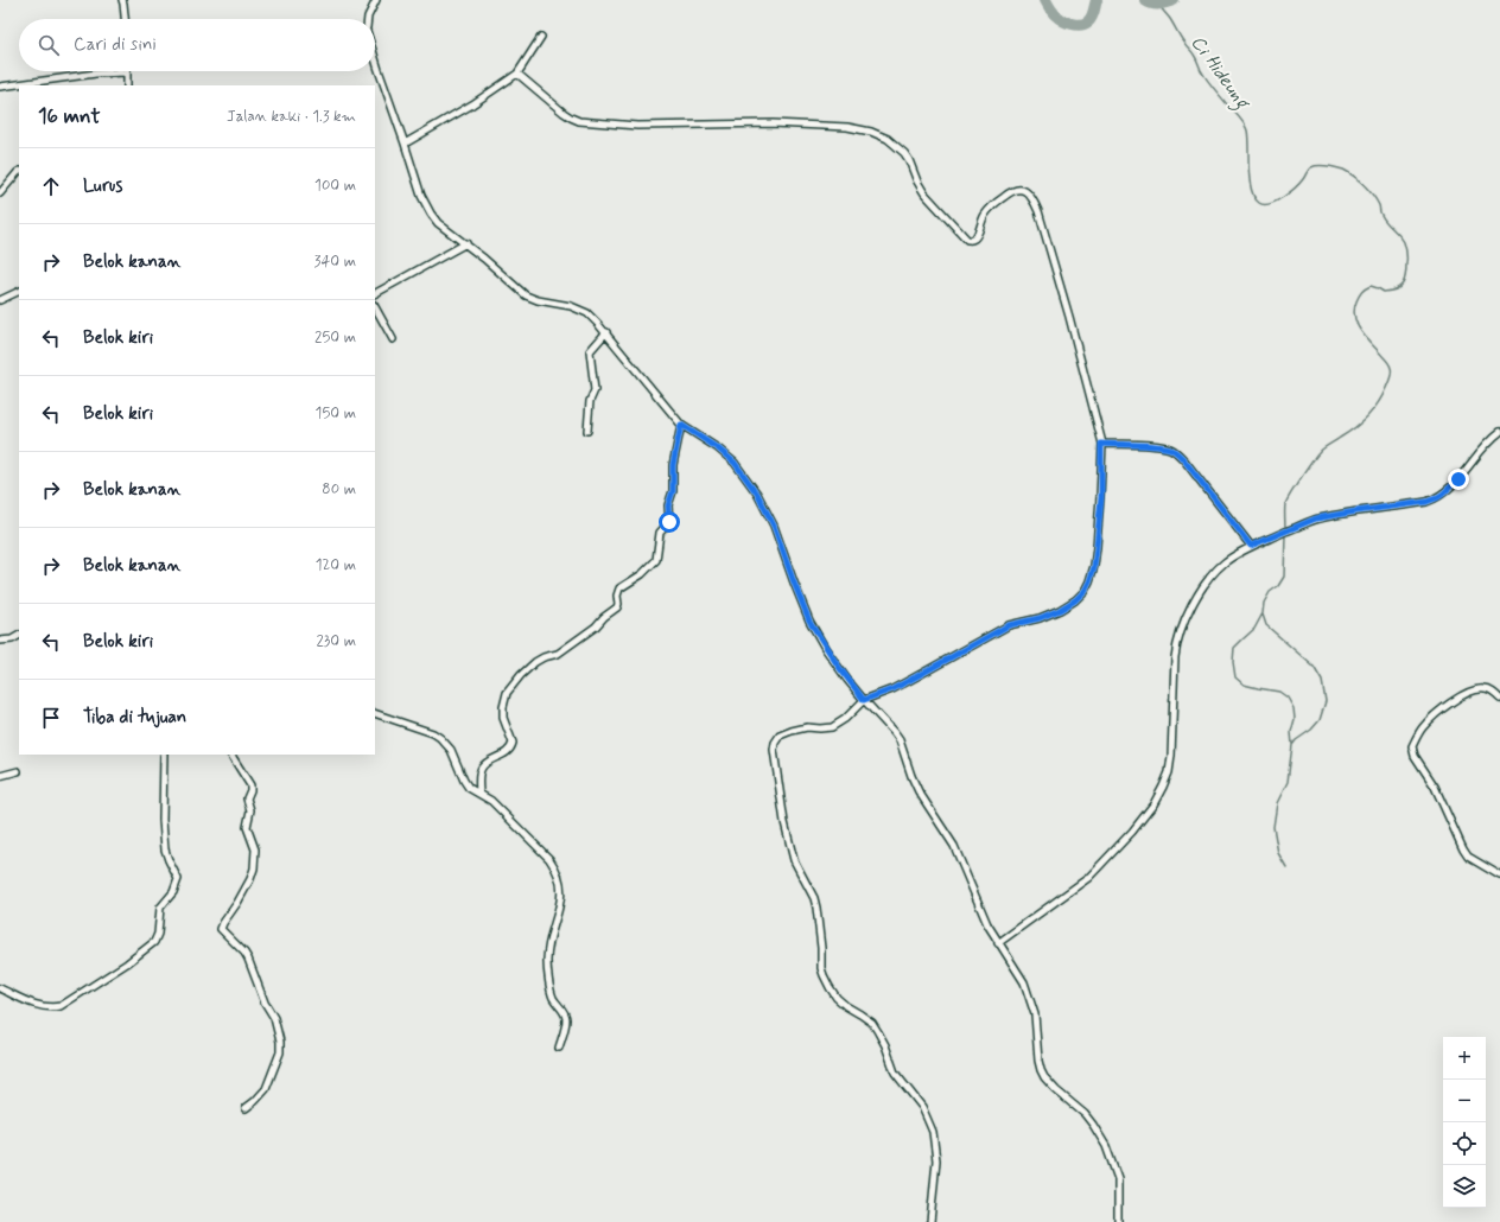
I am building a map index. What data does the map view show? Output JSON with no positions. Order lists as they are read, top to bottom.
{
  "water": ["Ci Hideung"],
  "page": {
    "search": "Cari di sini",
    "heading": ["16 mnt", "Jalan kaki · 1.3 km"],
    "list": [
      ["Lurus", "100 m"],
      ["Belok kanan", "340 m"],
      ["Belok kiri", "250 m"],
      ["Belok kiri", "150 m"],
      ["Belok kanan", "80 m"],
      ["Belok kanan", "120 m"],
      ["Belok kiri", "230 m"],
      "Tiba di tujuan"
    ],
    "map_buttons": ["+", "−"]
  }
}
